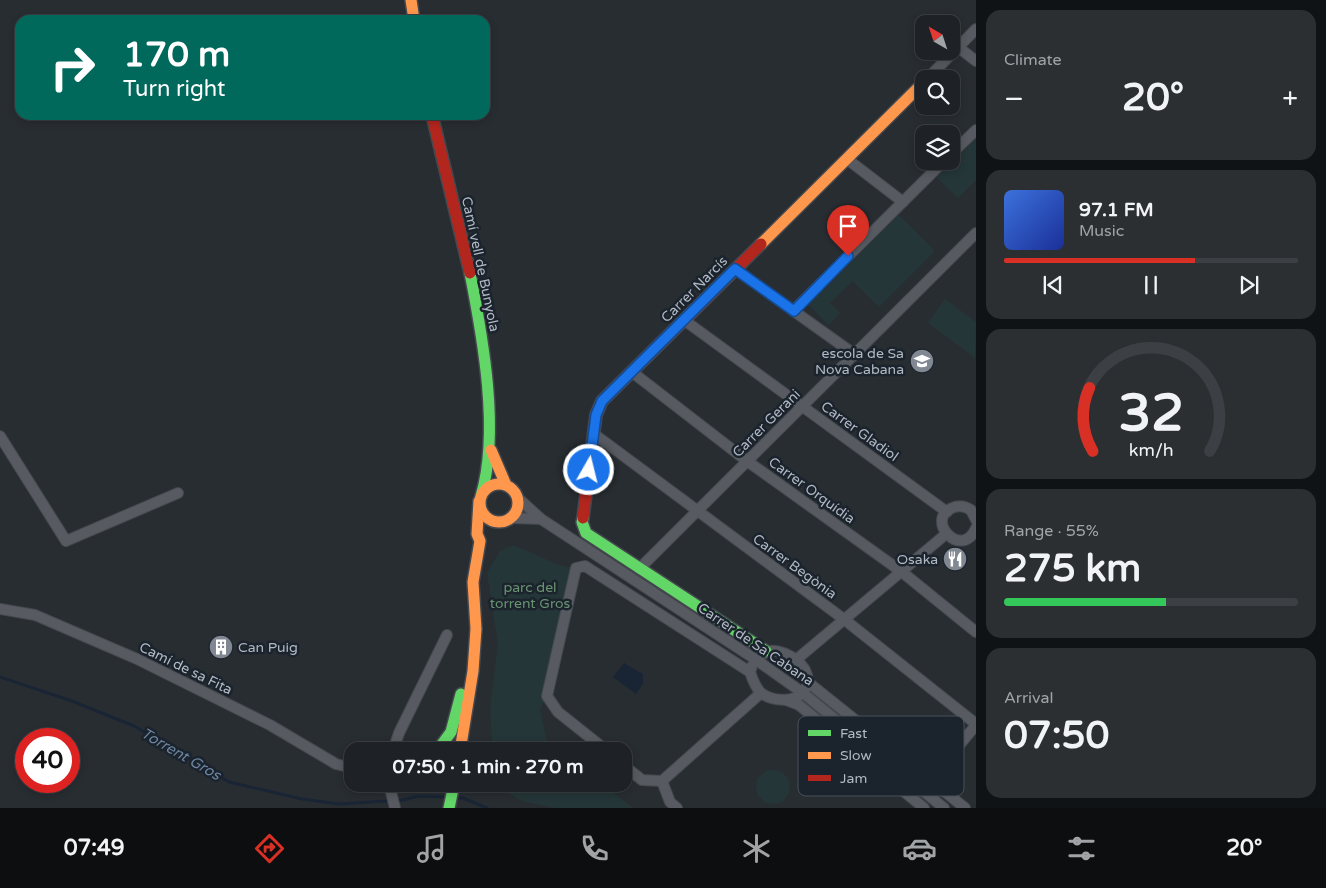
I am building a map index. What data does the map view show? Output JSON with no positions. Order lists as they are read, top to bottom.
{
  "streets": {
    "street": [
      "Camí vell de Bunyola",
      "Carrer Narcís",
      "Carrer Gerani",
      "Carrer Gladiol",
      "Carrer Orquídia",
      "Carrer Begònia",
      "Carrer de Sa Cabana",
      "Camí de sa Fita"
    ]
  },
  "crossings": [
    ["Camí vell de Bunyola", "Carrer de Sa Cabana"],
    ["Carrer Narcís", "Carrer Gerani"],
    ["Carrer Narcís", "Carrer Gladiol"],
    ["Carrer Narcís", "Carrer Orquídia"],
    ["Carrer Narcís", "Carrer Begònia"],
    ["Carrer Gerani", "Carrer Gladiol"],
    ["Carrer Gerani", "Carrer Orquídia"],
    ["Carrer Gerani", "Carrer Begònia"]
  ],
  "water": ["Torrent Gros"],
  "parks": ["parc del torrent Gros"],
  "places": {
    "school or university": ["escola de Sa Nova Cabana"],
    "restaurant": ["Osaka"],
    "building": ["Can Puig"]
  },
  "legend": ["Fast", "Slow", "Jam"],
  "north": "top left",
  "page": {
    "tile": [
      "Climate",
      ["Range · 55%", "275 km"],
      ["Arrival", "07:50"]
    ],
    "turn": ["170 m", "Turn right"],
    "heat": ["−", "20°", "+"],
    "song": ["97.1 FM", "Music"],
    "limit": "40",
    "trip": "07:50 · 1 min · 270 m",
    "tabs": ["07:49", "20°"],
    "gauge": ["32", "km/h"]
  }
}
